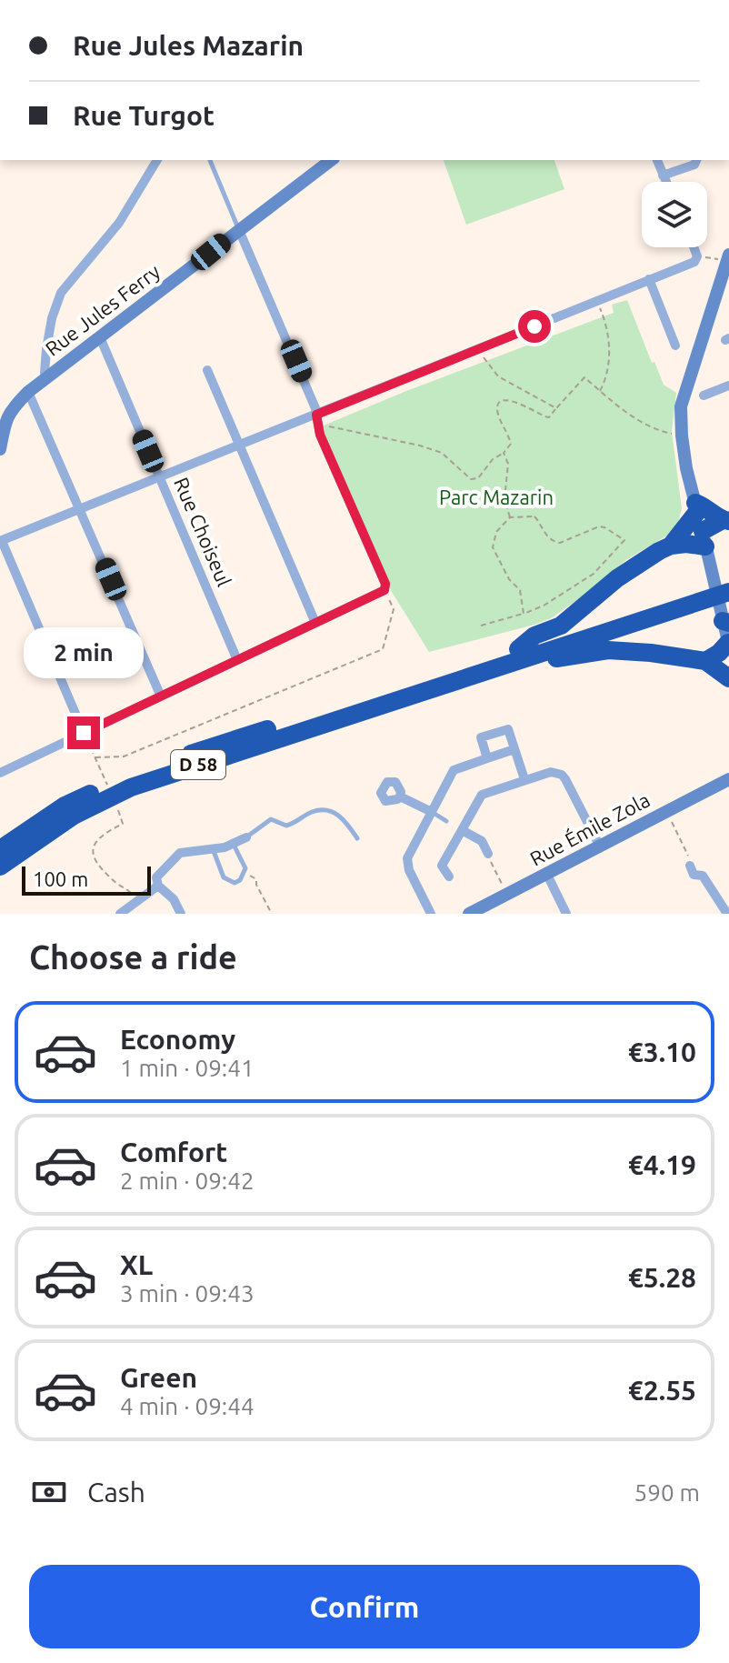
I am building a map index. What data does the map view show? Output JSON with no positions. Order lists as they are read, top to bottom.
{
  "streets": {
    "highway": ["D 58"],
    "street": ["Rue Jules Ferry", "Rue Choiseul", "Rue Émile Zola"]
  },
  "crossings": [
    ["Rue Jules Ferry", "Rue Choiseul"]
  ],
  "parks": ["Parc Mazarin"],
  "scale_bar": "100 m",
  "page": {
    "banner": ["Rue Jules Mazarin", "Rue Turgot"],
    "bubble": "2 min",
    "scale": "100 m",
    "heading": "Choose a ride",
    "list": [
      {
        "name": "Economy",
        "note": "1 min · 09:41",
        "value": "€3.10"
      },
      {
        "name": "Comfort",
        "note": "2 min · 09:42",
        "value": "€4.19"
      },
      {
        "name": "XL",
        "note": "3 min · 09:43",
        "value": "€5.28"
      },
      {
        "name": "Green",
        "note": "4 min · 09:44",
        "value": "€2.55"
      }
    ],
    "pay": ["Cash", "590 m"],
    "buttons": "Confirm"
  }
}
